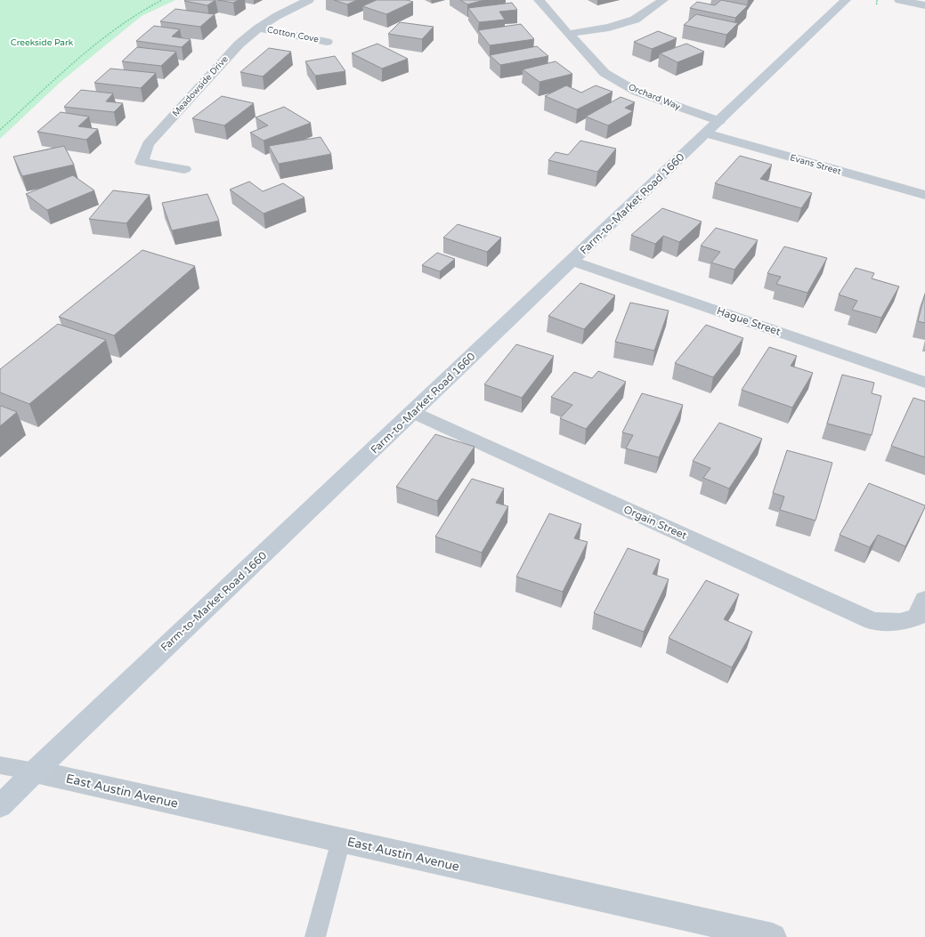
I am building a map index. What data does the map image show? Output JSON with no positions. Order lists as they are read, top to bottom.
{
  "streets": {
    "main road": ["Farm-to-Market Road 1660"],
    "street": [
      "Cotton Cove",
      "Meadowside Drive",
      "Orchard Way",
      "Evans Street",
      "Hague Street",
      "Orgain Street",
      "East Austin Avenue"
    ]
  },
  "crossings": [
    ["Cotton Cove", "Meadowside Drive"],
    ["Orchard Way", "Farm-to-Market Road 1660"],
    ["Evans Street", "Farm-to-Market Road 1660"],
    ["Farm-to-Market Road 1660", "Hague Street"],
    ["Farm-to-Market Road 1660", "Orgain Street"],
    ["Farm-to-Market Road 1660", "East Austin Avenue"]
  ],
  "parks": ["Creekside Park"]
}
